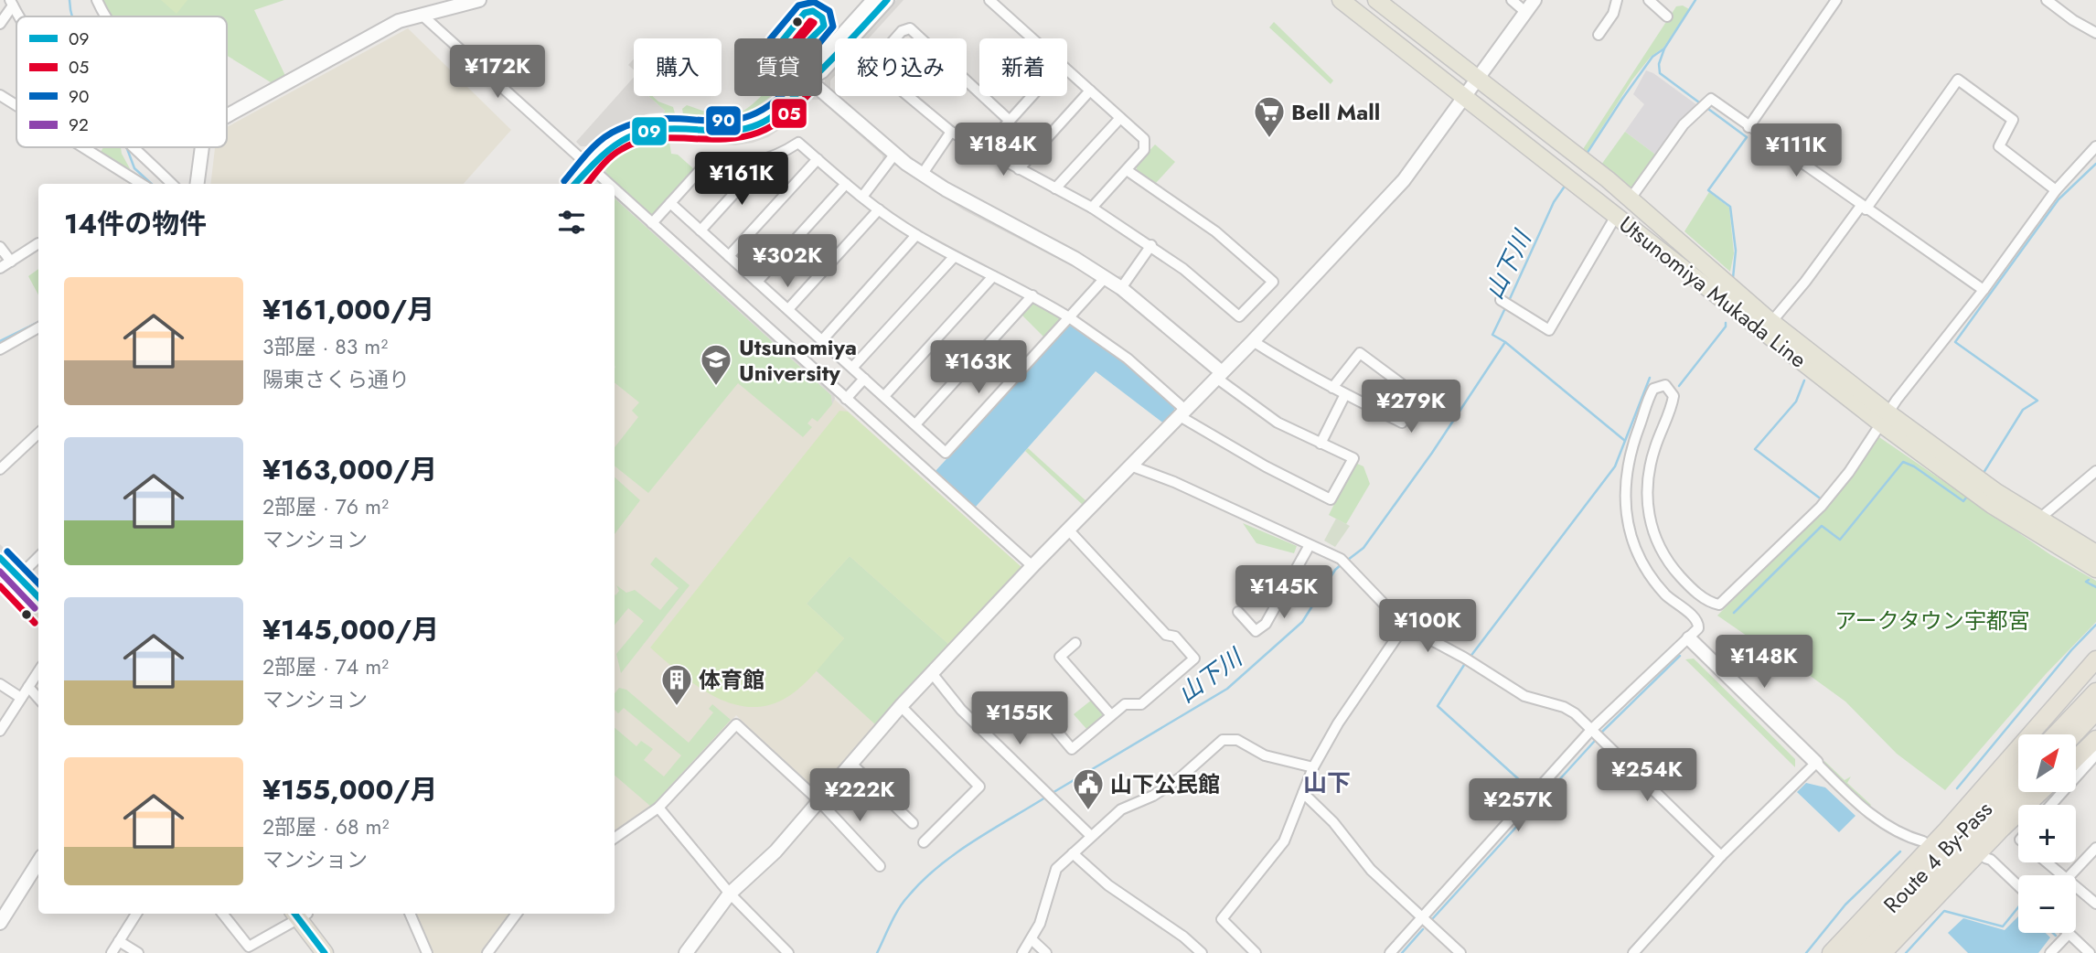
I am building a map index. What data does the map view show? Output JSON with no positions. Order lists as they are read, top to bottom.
{
  "streets": {
    "highway": ["Route 4 By-Pass"],
    "main road": ["Utsunomiya Mukada Line"]
  },
  "districts": ["山下"],
  "water": ["山下川"],
  "parks": ["アークタウン宇都宮"],
  "places": {
    "supermarket": ["Bell Mall"],
    "school or university": ["Utsunomiya University"],
    "building": ["体育館"],
    "public building": ["山下公民館"]
  },
  "lines": [
    "transit line 09",
    "transit line 90",
    "transit line 05",
    "transit line 92"
  ],
  "legend": [
    "09",
    "05",
    "90",
    "92"
  ],
  "north": "top right",
  "page": {
    "chip": [
      "購入",
      "賃貸",
      "絞り込み",
      "新着"
    ],
    "price": [
      "¥172K",
      "¥184K",
      "¥111K",
      "¥161K",
      "¥302K",
      "¥163K",
      "¥279K",
      "¥145K",
      "¥100K",
      "¥148K",
      "¥155K",
      "¥254K",
      "¥222K",
      "¥257K"
    ],
    "heading": "14件の物件",
    "list": [
      {
        "name": "¥161,000/月",
        "note": "3部屋 · 83 m² · 陽東さくら通り"
      },
      {
        "name": "¥163,000/月",
        "note": "2部屋 · 76 m² · マンション"
      },
      {
        "name": "¥145,000/月",
        "note": "2部屋 · 74 m² · マンション"
      },
      {
        "name": "¥155,000/月",
        "note": "2部屋 · 68 m² · マンション"
      }
    ],
    "map_buttons": ["+", "−"]
  }
}
